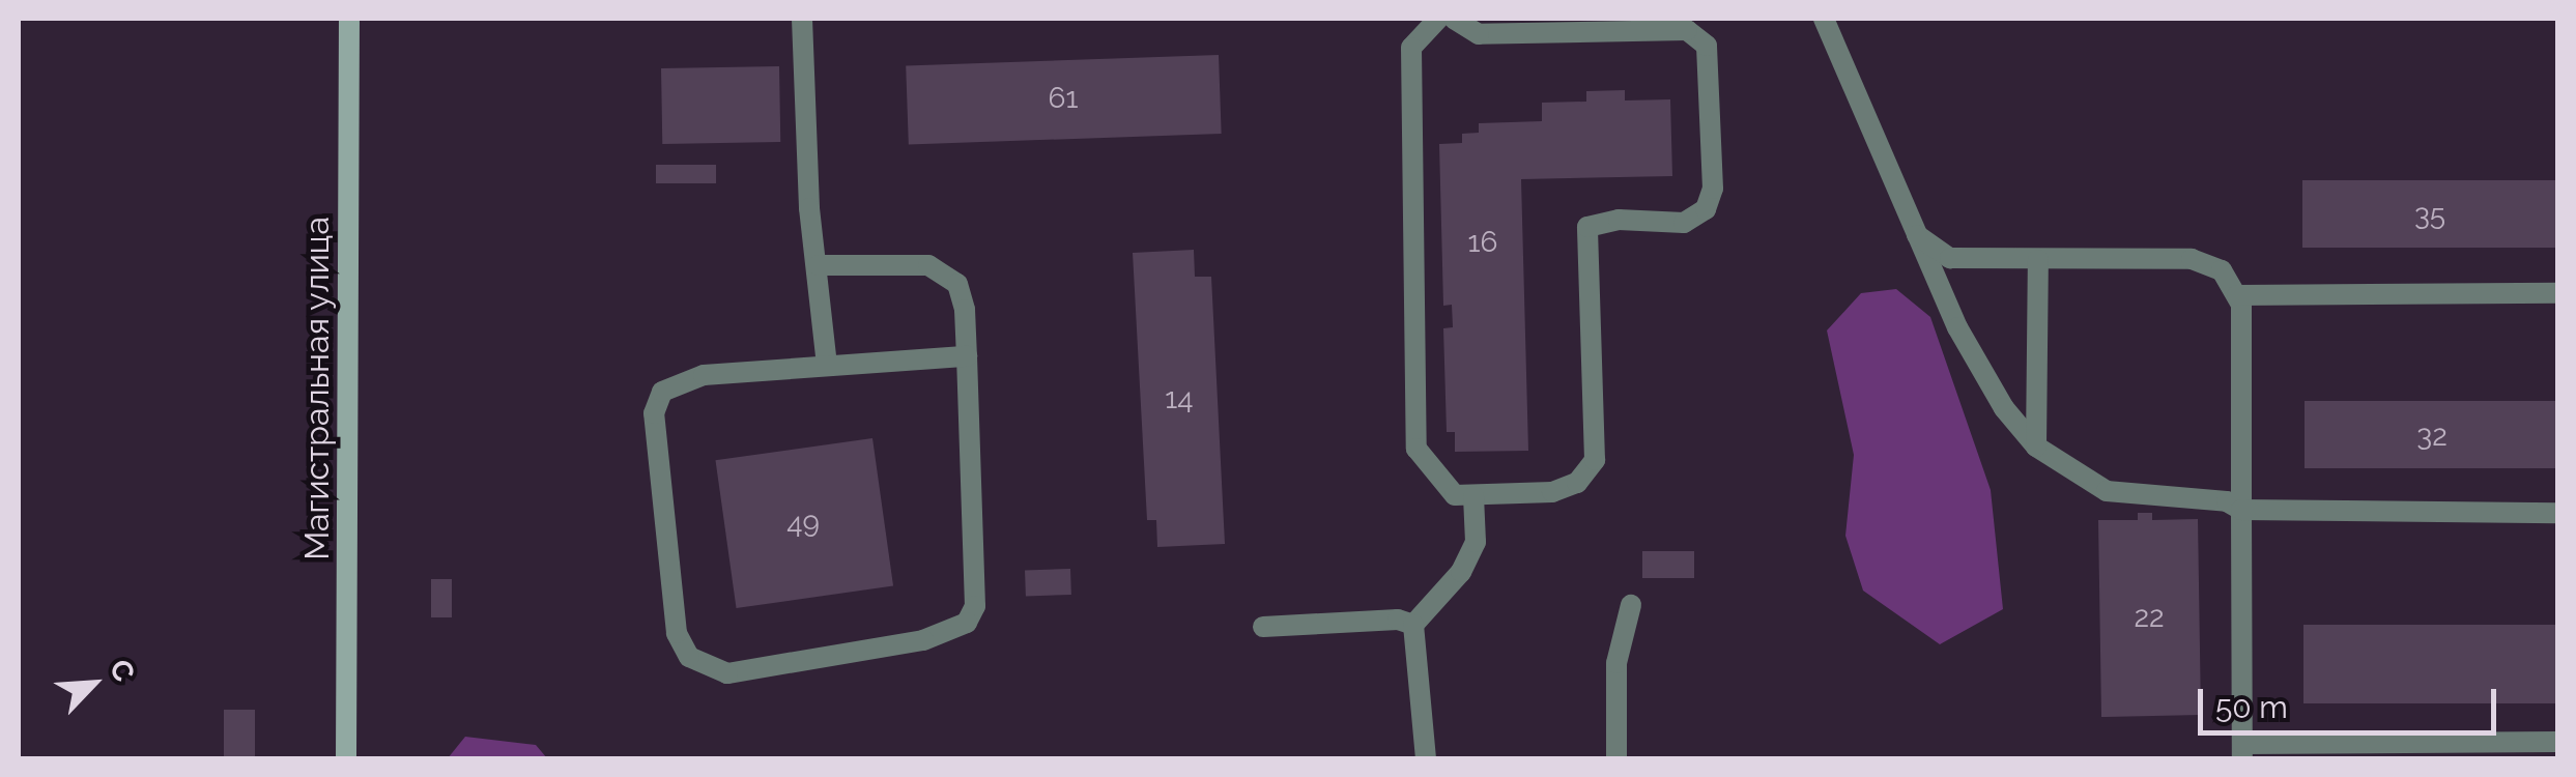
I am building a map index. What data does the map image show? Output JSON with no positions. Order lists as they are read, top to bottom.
{
  "streets": {
    "main road": ["Магистральная улица"]
  },
  "house_numbers": [
    "61",
    "35",
    "16",
    "14",
    "32",
    "49",
    "22"
  ],
  "scale_bar": "50 m",
  "north": "top right"
}
